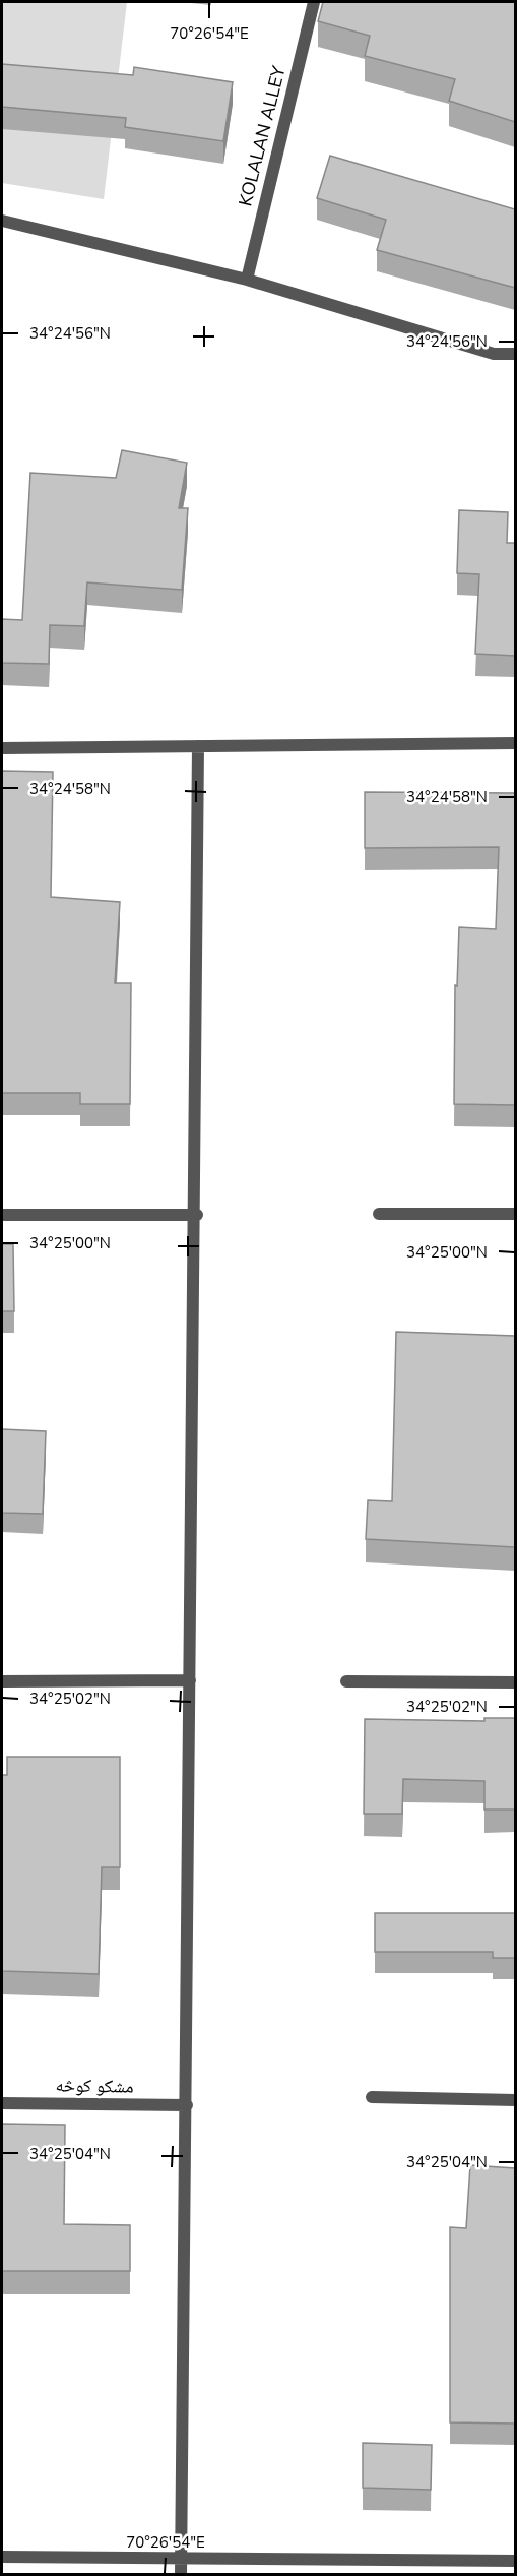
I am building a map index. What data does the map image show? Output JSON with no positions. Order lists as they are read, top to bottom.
{
  "streets": {
    "street": ["KOLALAN ALLEY", "مشکو کوڅه"]
  },
  "coordinates": [
    "70°26'54\"E",
    "34°24'56\"N",
    "34°24'58\"N",
    "34°25'00\"N",
    "34°25'02\"N",
    "34°25'04\"N"
  ]
}
